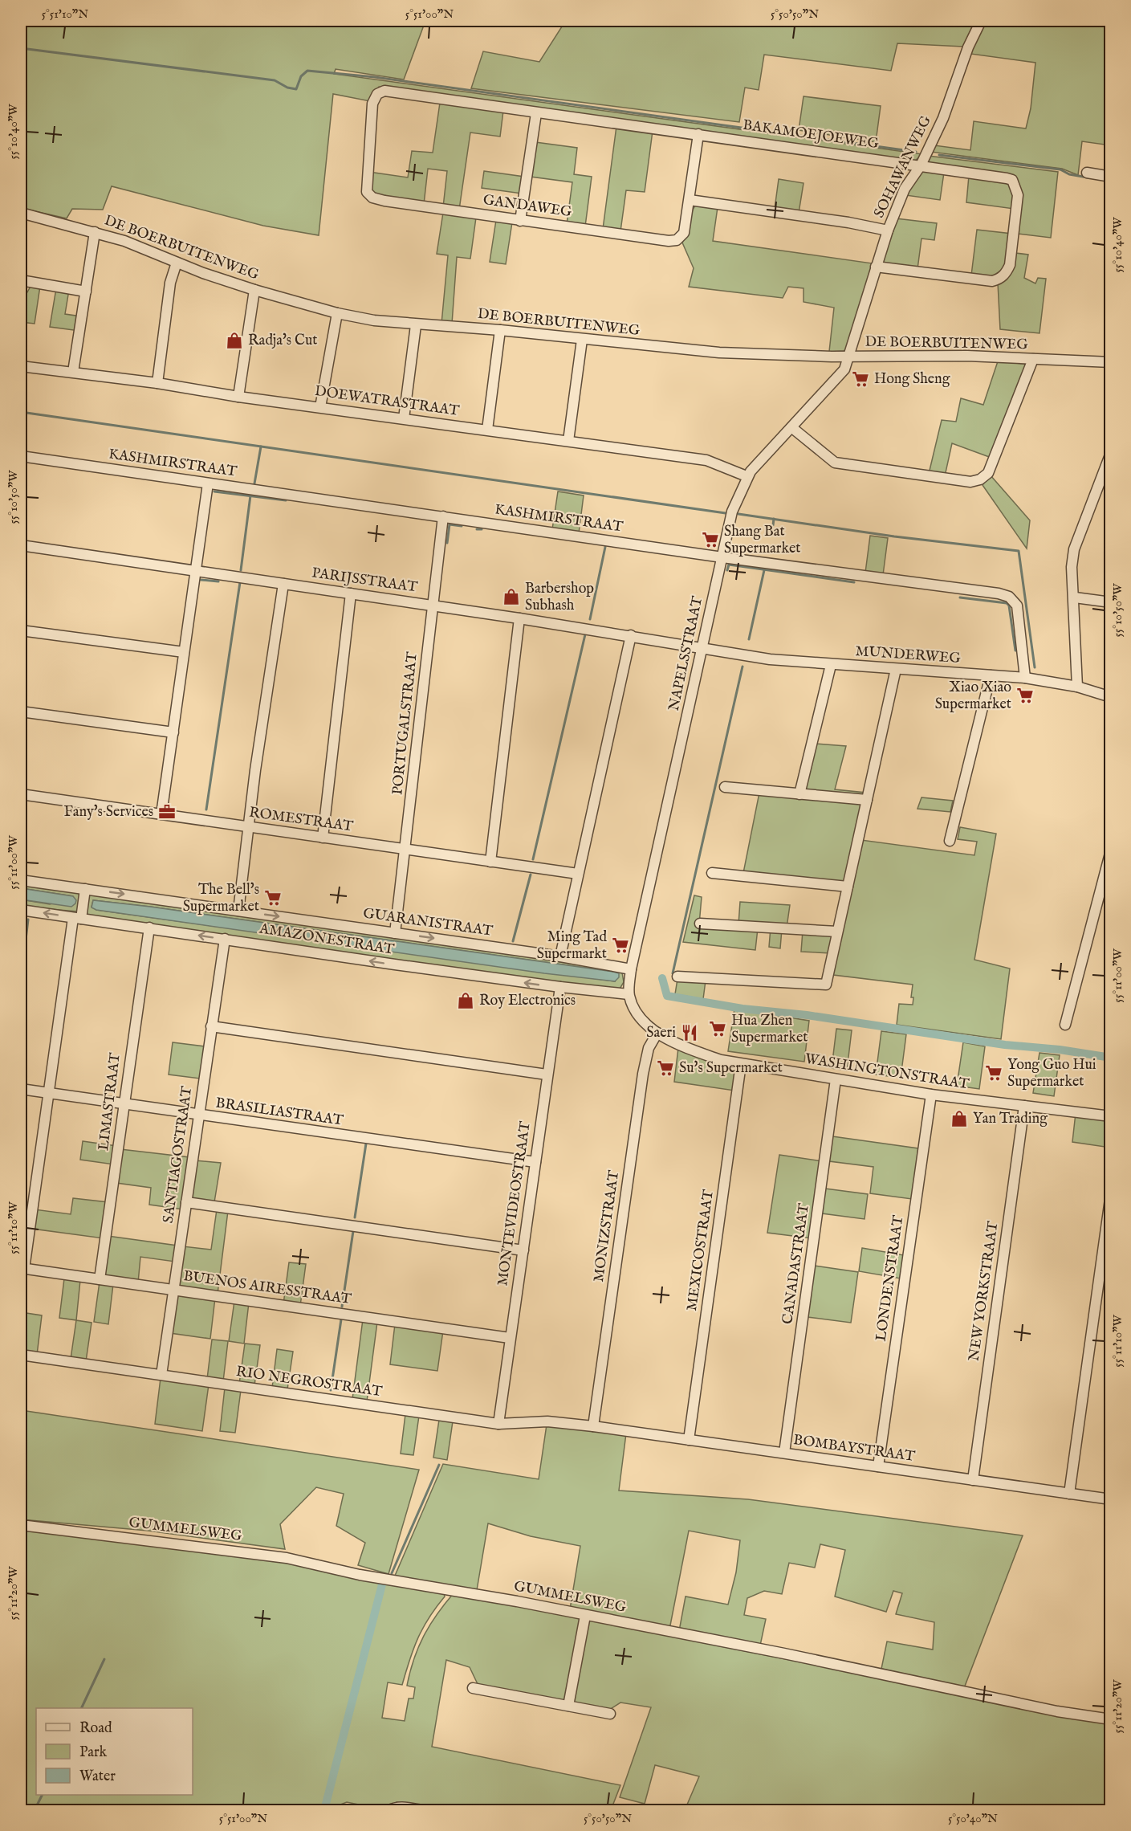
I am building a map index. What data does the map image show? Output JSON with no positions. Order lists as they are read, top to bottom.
{
  "streets": {
    "street": [
      "BAKAMOEJOEWEG",
      "SOHAWANWEG",
      "GANDAWEG",
      "DE BOERBUITENWEG",
      "DOEWATRASTRAAT",
      "KASHMIRSTRAAT",
      "PARIJSSTRAAT",
      "NAPELSSTRAAT",
      "MUNDERWEG",
      "PORTUGALSTRAAT",
      "ROMESTRAAT",
      "GUARANISTRAAT",
      "AMAZONESTRAAT",
      "WASHINGTONSTRAAT",
      "LIMASTRAAT",
      "BRASILIASTRAAT",
      "SANTIAGOSTRAAT",
      "MONTEVIDEOSTRAAT",
      "MONIZSTRAAT",
      "MEXICOSTRAAT",
      "CANADASTRAAT",
      "LONDENSTRAAT",
      "BUENOS AIRESSTRAAT",
      "NEW YORKSTRAAT",
      "RIO NEGROSTRAAT",
      "BOMBAYSTRAAT",
      "GUMMELSWEG"
    ]
  },
  "crossings": [
    ["BAKAMOEJOEWEG", "SOHAWANWEG"],
    ["BAKAMOEJOEWEG", "GANDAWEG"],
    ["SOHAWANWEG", "DE BOERBUITENWEG"],
    ["SOHAWANWEG", "NAPELSSTRAAT"],
    ["DE BOERBUITENWEG", "NAPELSSTRAAT"],
    ["DOEWATRASTRAAT", "NAPELSSTRAAT"],
    ["KASHMIRSTRAAT", "NAPELSSTRAAT"],
    ["KASHMIRSTRAAT", "MUNDERWEG"],
    ["KASHMIRSTRAAT", "PORTUGALSTRAAT"],
    ["PARIJSSTRAAT", "NAPELSSTRAAT"],
    ["PARIJSSTRAAT", "MUNDERWEG"],
    ["PARIJSSTRAAT", "PORTUGALSTRAAT"],
    ["NAPELSSTRAAT", "MUNDERWEG"],
    ["NAPELSSTRAAT", "GUARANISTRAAT"],
    ["NAPELSSTRAAT", "AMAZONESTRAAT"],
    ["NAPELSSTRAAT", "WASHINGTONSTRAAT"],
    ["PORTUGALSTRAAT", "ROMESTRAAT"],
    ["PORTUGALSTRAAT", "GUARANISTRAAT"],
    ["AMAZONESTRAAT", "WASHINGTONSTRAAT"],
    ["AMAZONESTRAAT", "LIMASTRAAT"],
    ["AMAZONESTRAAT", "SANTIAGOSTRAAT"],
    ["AMAZONESTRAAT", "MONTEVIDEOSTRAAT"],
    ["WASHINGTONSTRAAT", "MONIZSTRAAT"],
    ["WASHINGTONSTRAAT", "MEXICOSTRAAT"],
    ["WASHINGTONSTRAAT", "CANADASTRAAT"],
    ["WASHINGTONSTRAAT", "LONDENSTRAAT"],
    ["WASHINGTONSTRAAT", "NEW YORKSTRAAT"],
    ["LIMASTRAAT", "BRASILIASTRAAT"],
    ["LIMASTRAAT", "BUENOS AIRESSTRAAT"],
    ["BRASILIASTRAAT", "SANTIAGOSTRAAT"],
    ["BRASILIASTRAAT", "MONTEVIDEOSTRAAT"],
    ["SANTIAGOSTRAAT", "BUENOS AIRESSTRAAT"],
    ["SANTIAGOSTRAAT", "RIO NEGROSTRAAT"],
    ["MONTEVIDEOSTRAAT", "BUENOS AIRESSTRAAT"],
    ["MONTEVIDEOSTRAAT", "RIO NEGROSTRAAT"],
    ["MONIZSTRAAT", "RIO NEGROSTRAAT"],
    ["MONIZSTRAAT", "BOMBAYSTRAAT"],
    ["MEXICOSTRAAT", "BOMBAYSTRAAT"],
    ["CANADASTRAAT", "BOMBAYSTRAAT"],
    ["LONDENSTRAAT", "BOMBAYSTRAAT"],
    ["NEW YORKSTRAAT", "BOMBAYSTRAAT"],
    ["RIO NEGROSTRAAT", "BOMBAYSTRAAT"]
  ],
  "one_way": ["GUARANISTRAAT", "AMAZONESTRAAT"],
  "places": {
    "shop": [
      "Radja's Cut",
      "Barbershop Subhash",
      "Roy Electronics",
      "Yan Trading"
    ],
    "supermarket": [
      "Hong Sheng",
      "Shang Bat Supermarket",
      "Xiao Xiao Supermarket",
      "The Bell's Supermarket",
      "Ming Tad Supermarkt",
      "Hua Zhen Supermarket",
      "Su's Supermarket",
      "Yong Guo Hui Supermarket"
    ],
    "office": ["Fany's Services"],
    "restaurant": ["Saeri"]
  },
  "legend": ["Road", "Park", "Water"],
  "coordinates": [
    "5°51'10\"N",
    "5°51'00\"N",
    "5°50'50\"N",
    "55°10'40\"W",
    "55°10'50\"W",
    "55°11'00\"W",
    "55°11'10\"W",
    "55°11'20\"W",
    "5°50'40\"N"
  ]
}
